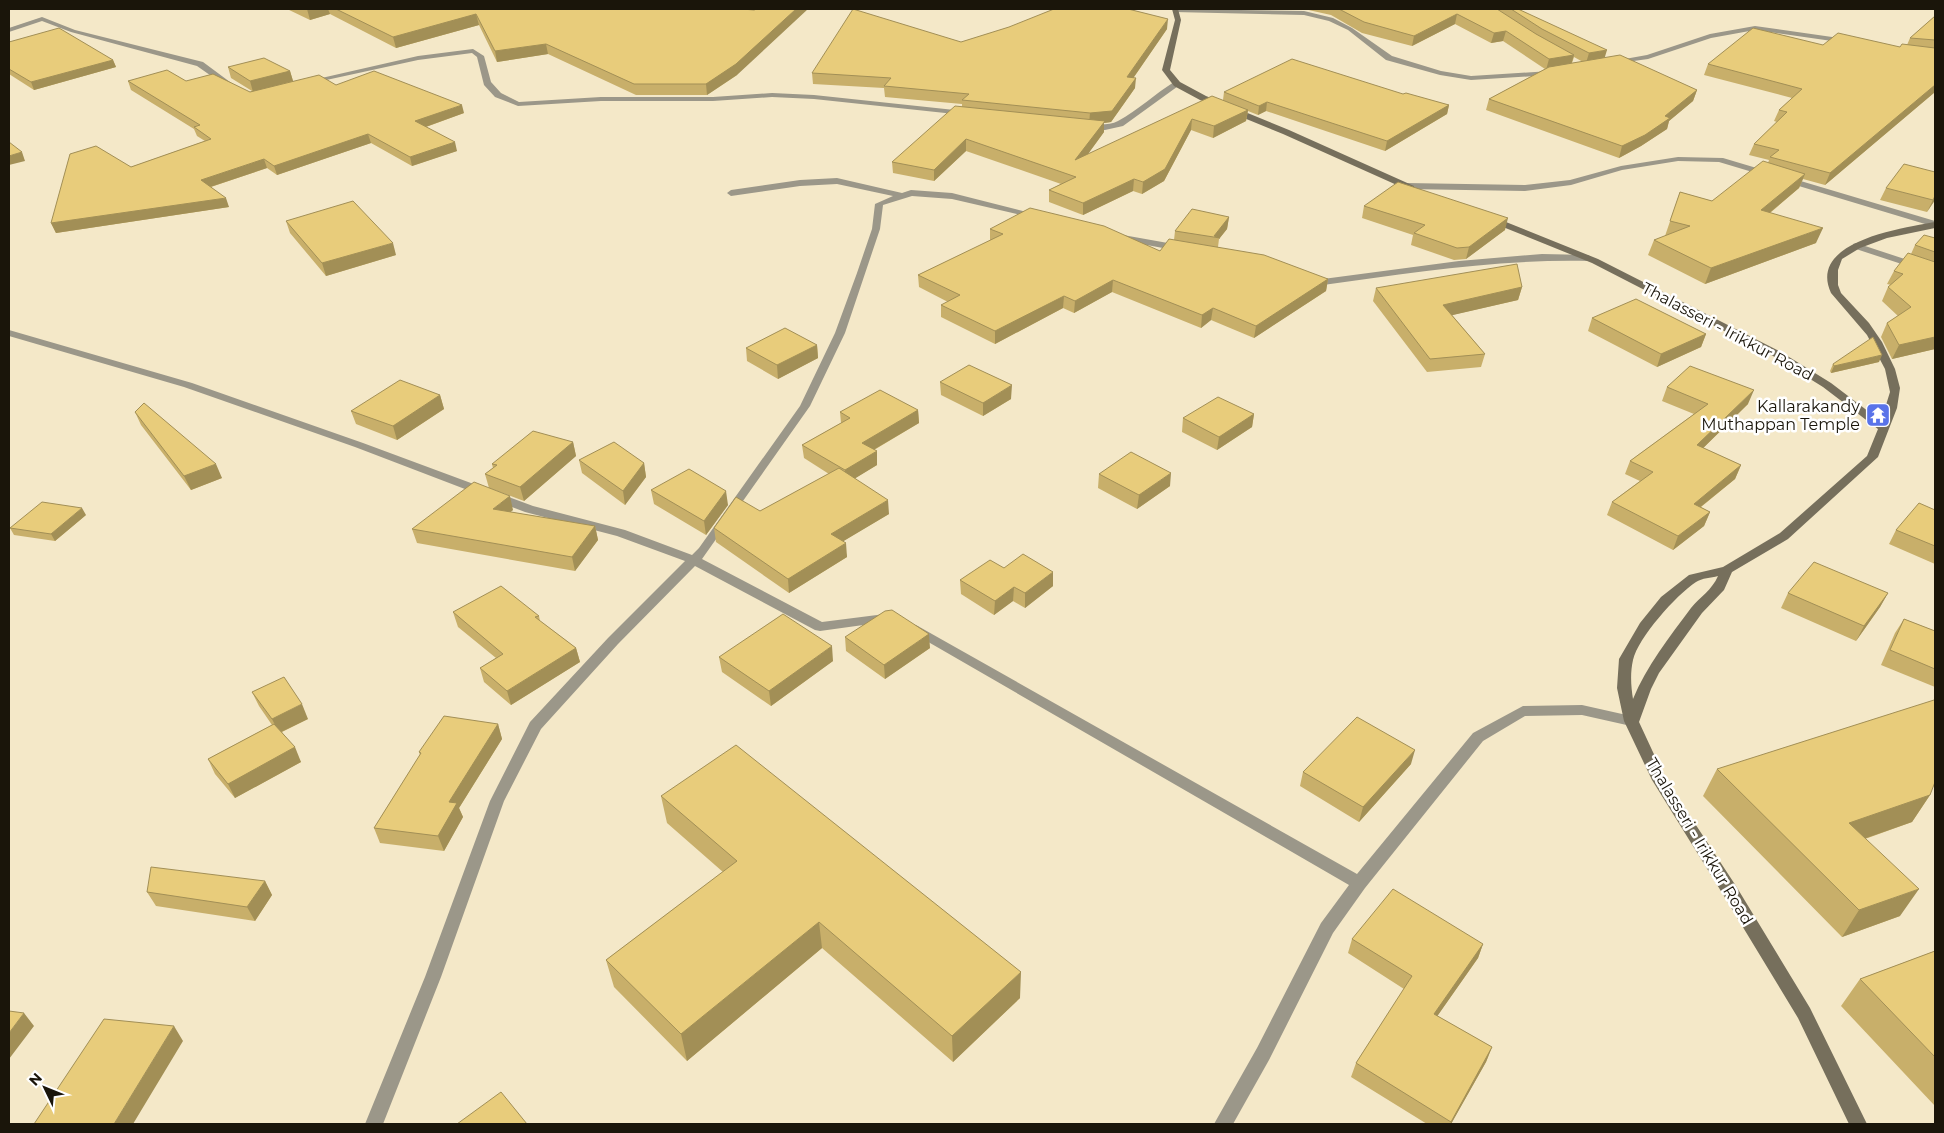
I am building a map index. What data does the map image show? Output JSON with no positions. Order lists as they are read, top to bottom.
{
  "streets": {
    "main road": ["Thalasseri - Irikkur Road"]
  },
  "places": {
    "temple": ["Kallarakandy Muthappan Temple"]
  },
  "north": "top left"
}
